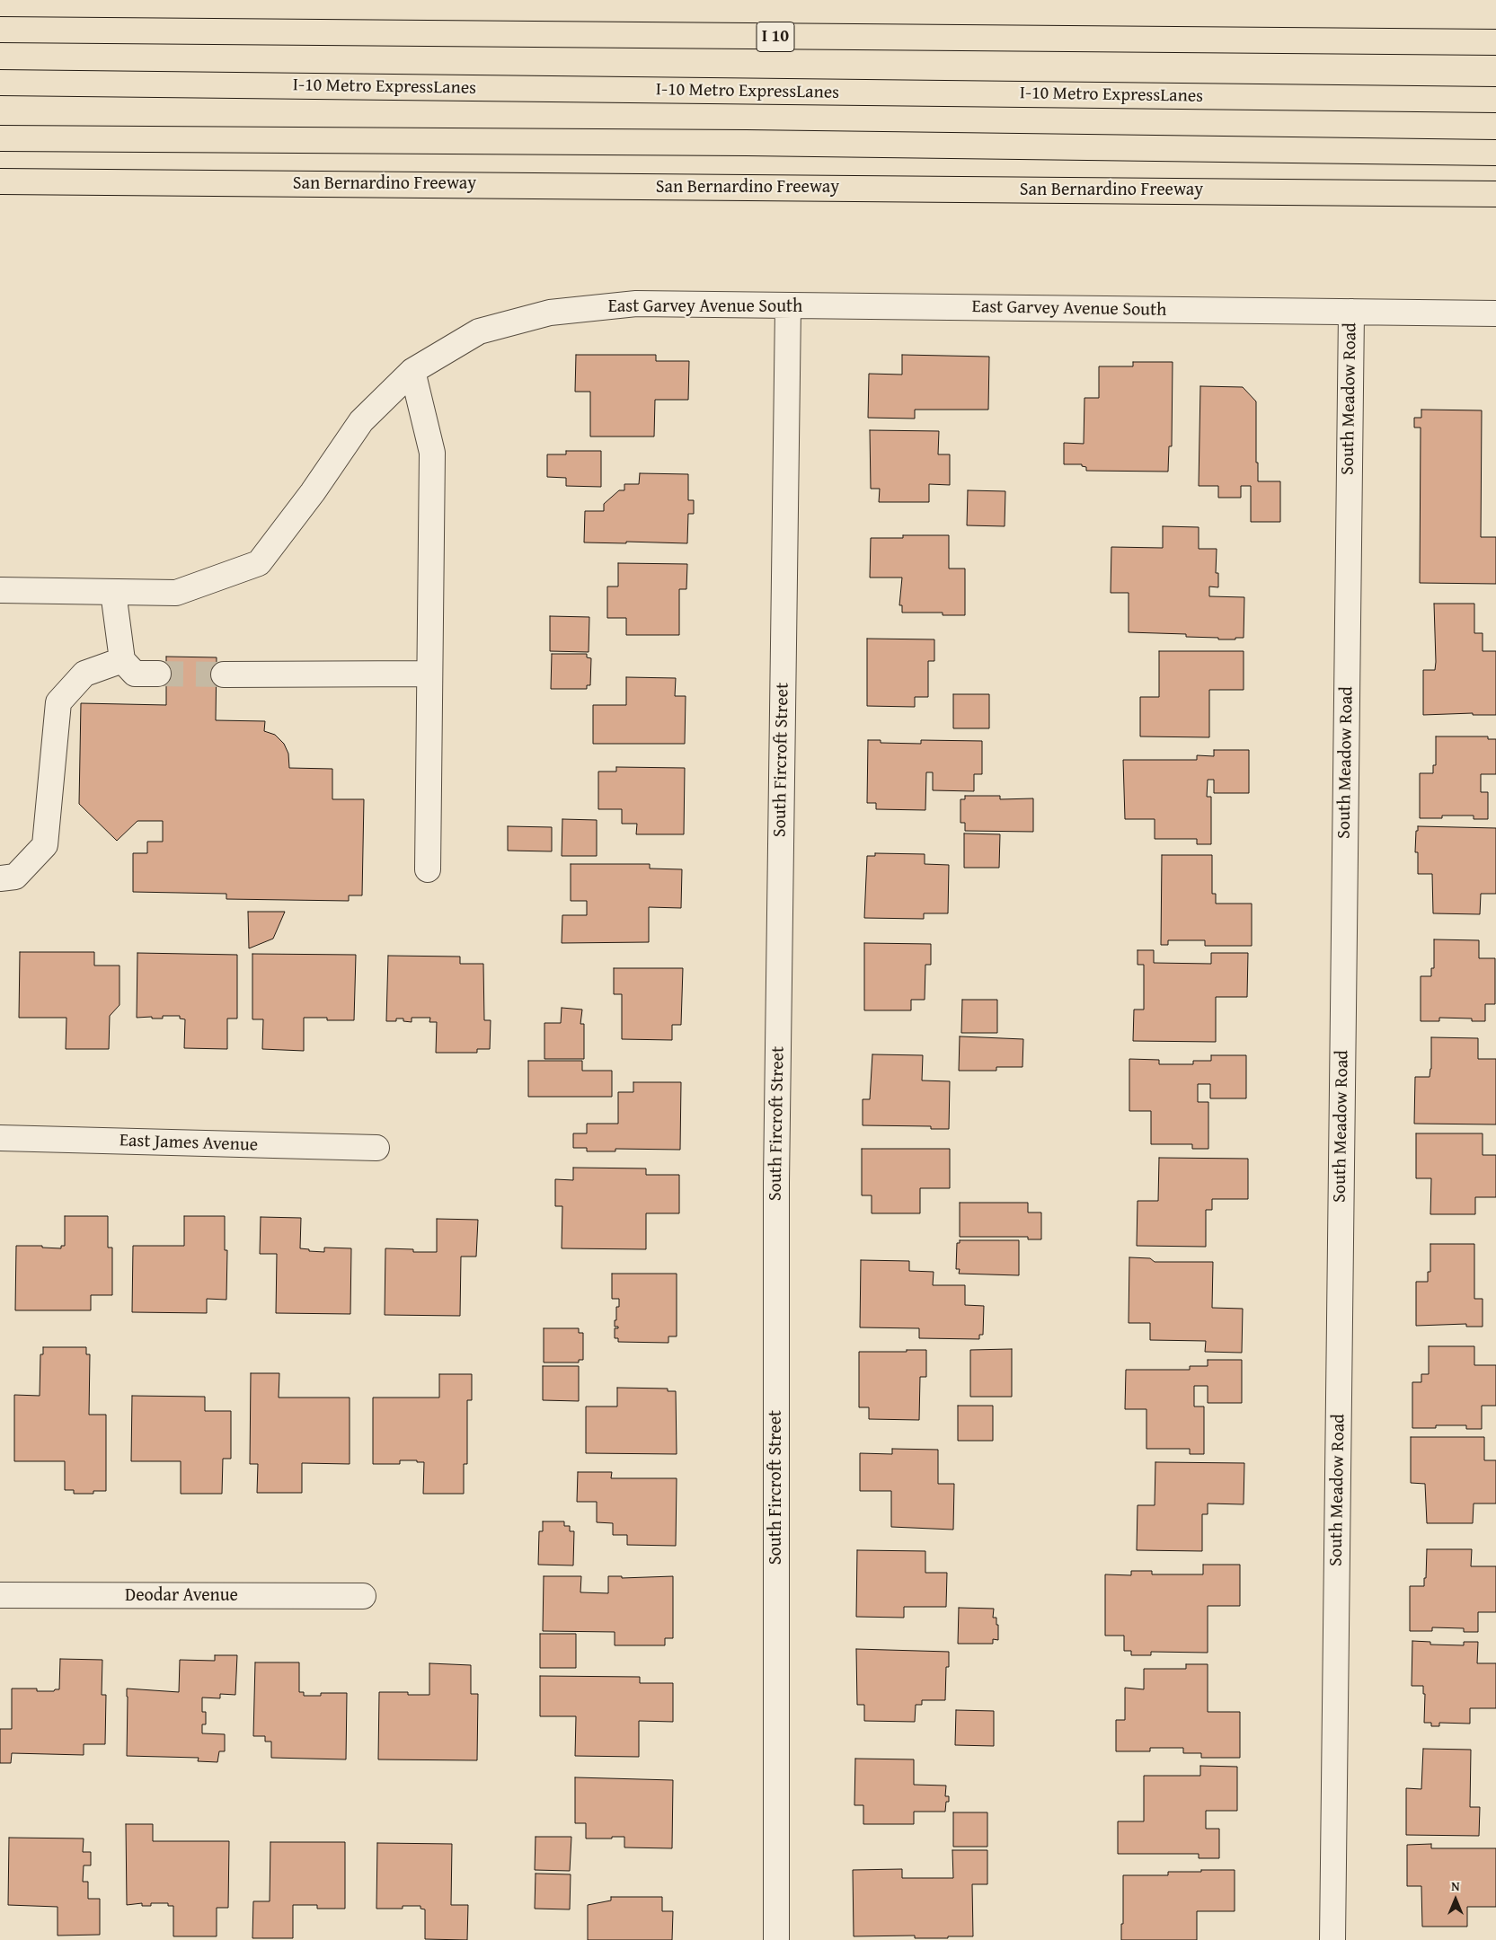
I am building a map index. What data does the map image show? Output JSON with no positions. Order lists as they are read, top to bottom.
{
  "streets": {
    "highway": ["I 10", "I-10 Metro ExpressLanes", "San Bernardino Freeway"],
    "street": [
      "East Garvey Avenue South",
      "South Meadow Road",
      "South Fircroft Street",
      "East James Avenue",
      "Deodar Avenue"
    ]
  },
  "crossings": [
    ["East Garvey Avenue South", "South Meadow Road"],
    ["East Garvey Avenue South", "South Fircroft Street"]
  ],
  "north": "top"
}
